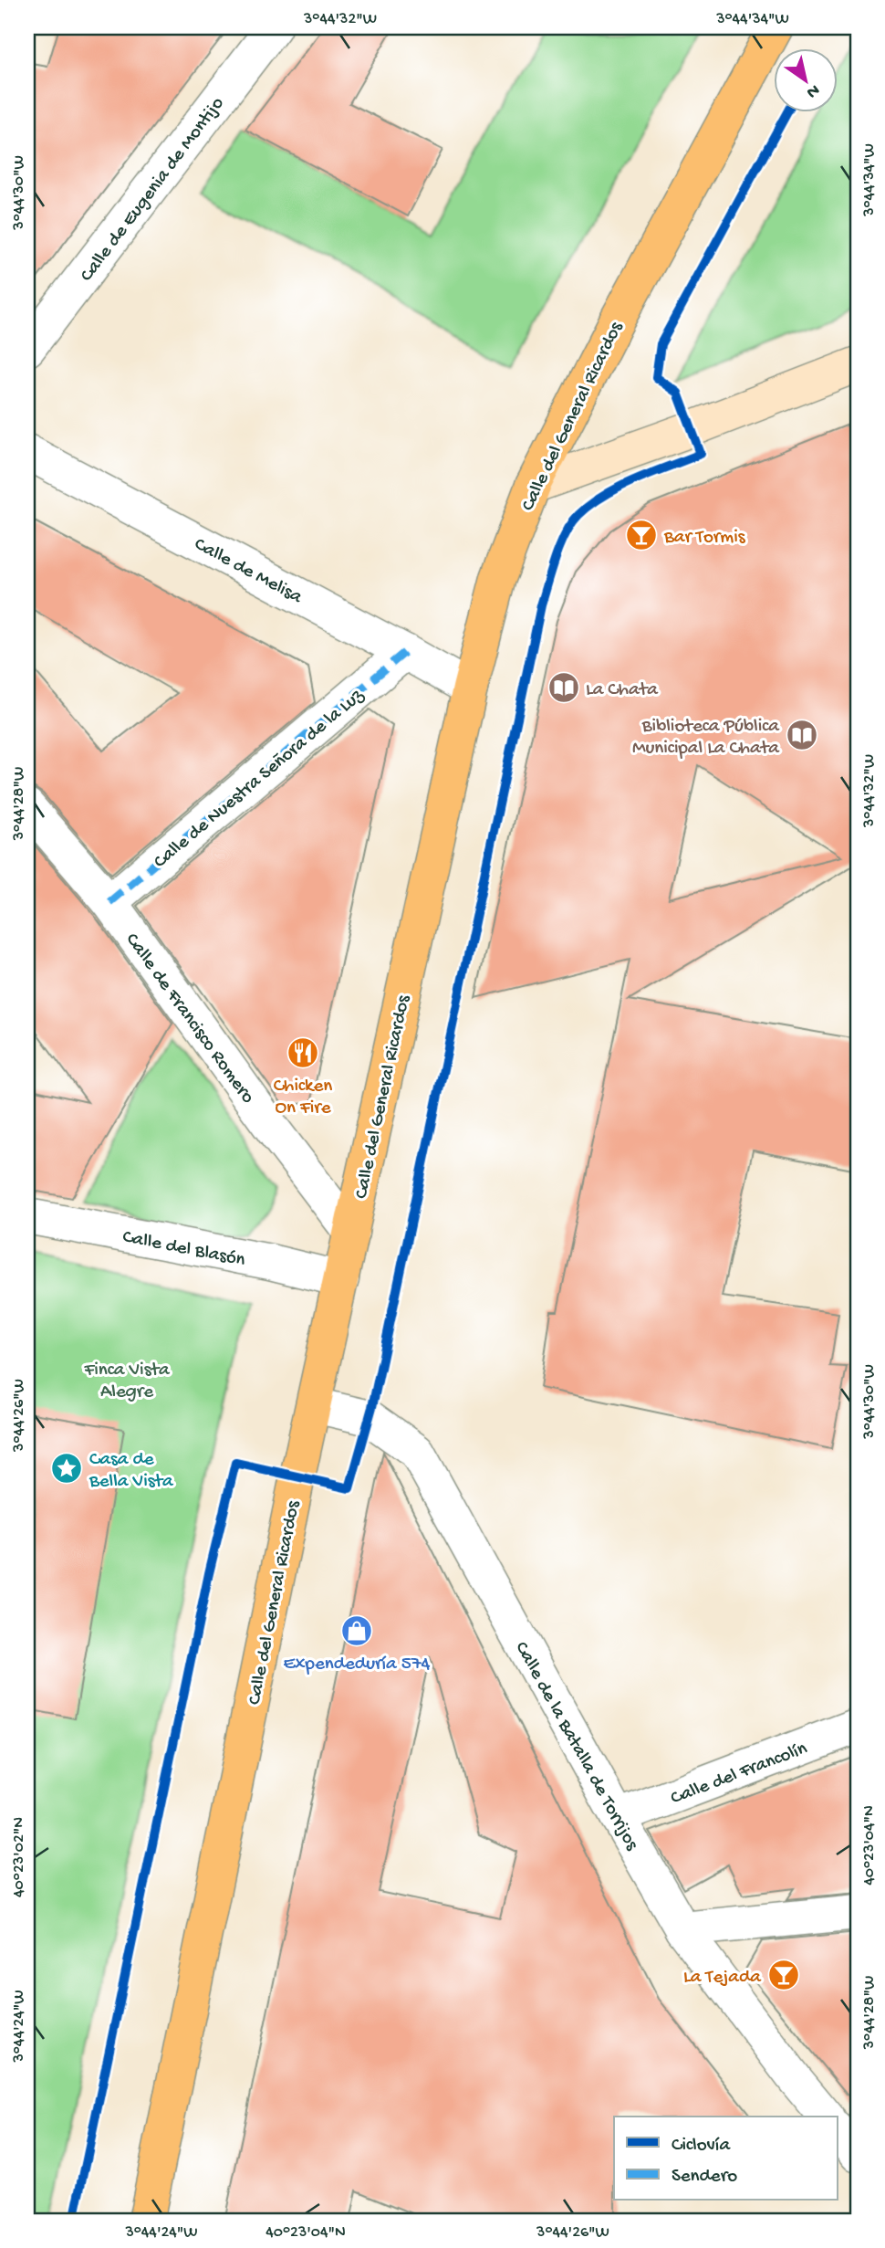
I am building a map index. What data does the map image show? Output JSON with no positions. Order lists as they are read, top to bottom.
{
  "streets": {
    "main road": ["Calle del General Ricardos"],
    "street": [
      "Calle de Eugenia de Montijo",
      "Calle de Melisa",
      "Calle de Nuestra Señora de la Luz",
      "Calle de Francisco Romero",
      "Calle del Blasón",
      "Calle de la Batalla de Torrijos",
      "Calle del Francolín"
    ]
  },
  "crossings": [
    ["Calle del General Ricardos", "Calle de Melisa"],
    ["Calle del General Ricardos", "Calle de Francisco Romero"],
    ["Calle del General Ricardos", "Calle del Blasón"],
    ["Calle del General Ricardos", "Calle de la Batalla de Torrijos"],
    ["Calle de Melisa", "Calle de Nuestra Señora de la Luz"],
    ["Calle de Nuestra Señora de la Luz", "Calle de Francisco Romero"],
    ["Calle de la Batalla de Torrijos", "Calle del Francolín"]
  ],
  "parks": ["Finca Vista Alegre"],
  "places": {
    "bar": ["Bar Tormis", "La Tejada"],
    "library": ["La Chata", "Biblioteca Pública Municipal La Chata"],
    "restaurant": ["Chicken On Fire"],
    "place": ["Casa de Bella Vista"],
    "shop": ["Expendeduría 574"]
  },
  "legend": ["Ciclovía", "Sendero"],
  "north": "bottom right",
  "coordinates": [
    "3°44'32\"W",
    "3°44'34\"W",
    "3°44'30\"W",
    "3°44'28\"W",
    "3°44'26\"W",
    "40°23'04\"N",
    "40°23'02\"N",
    "3°44'24\"W"
  ]
}
